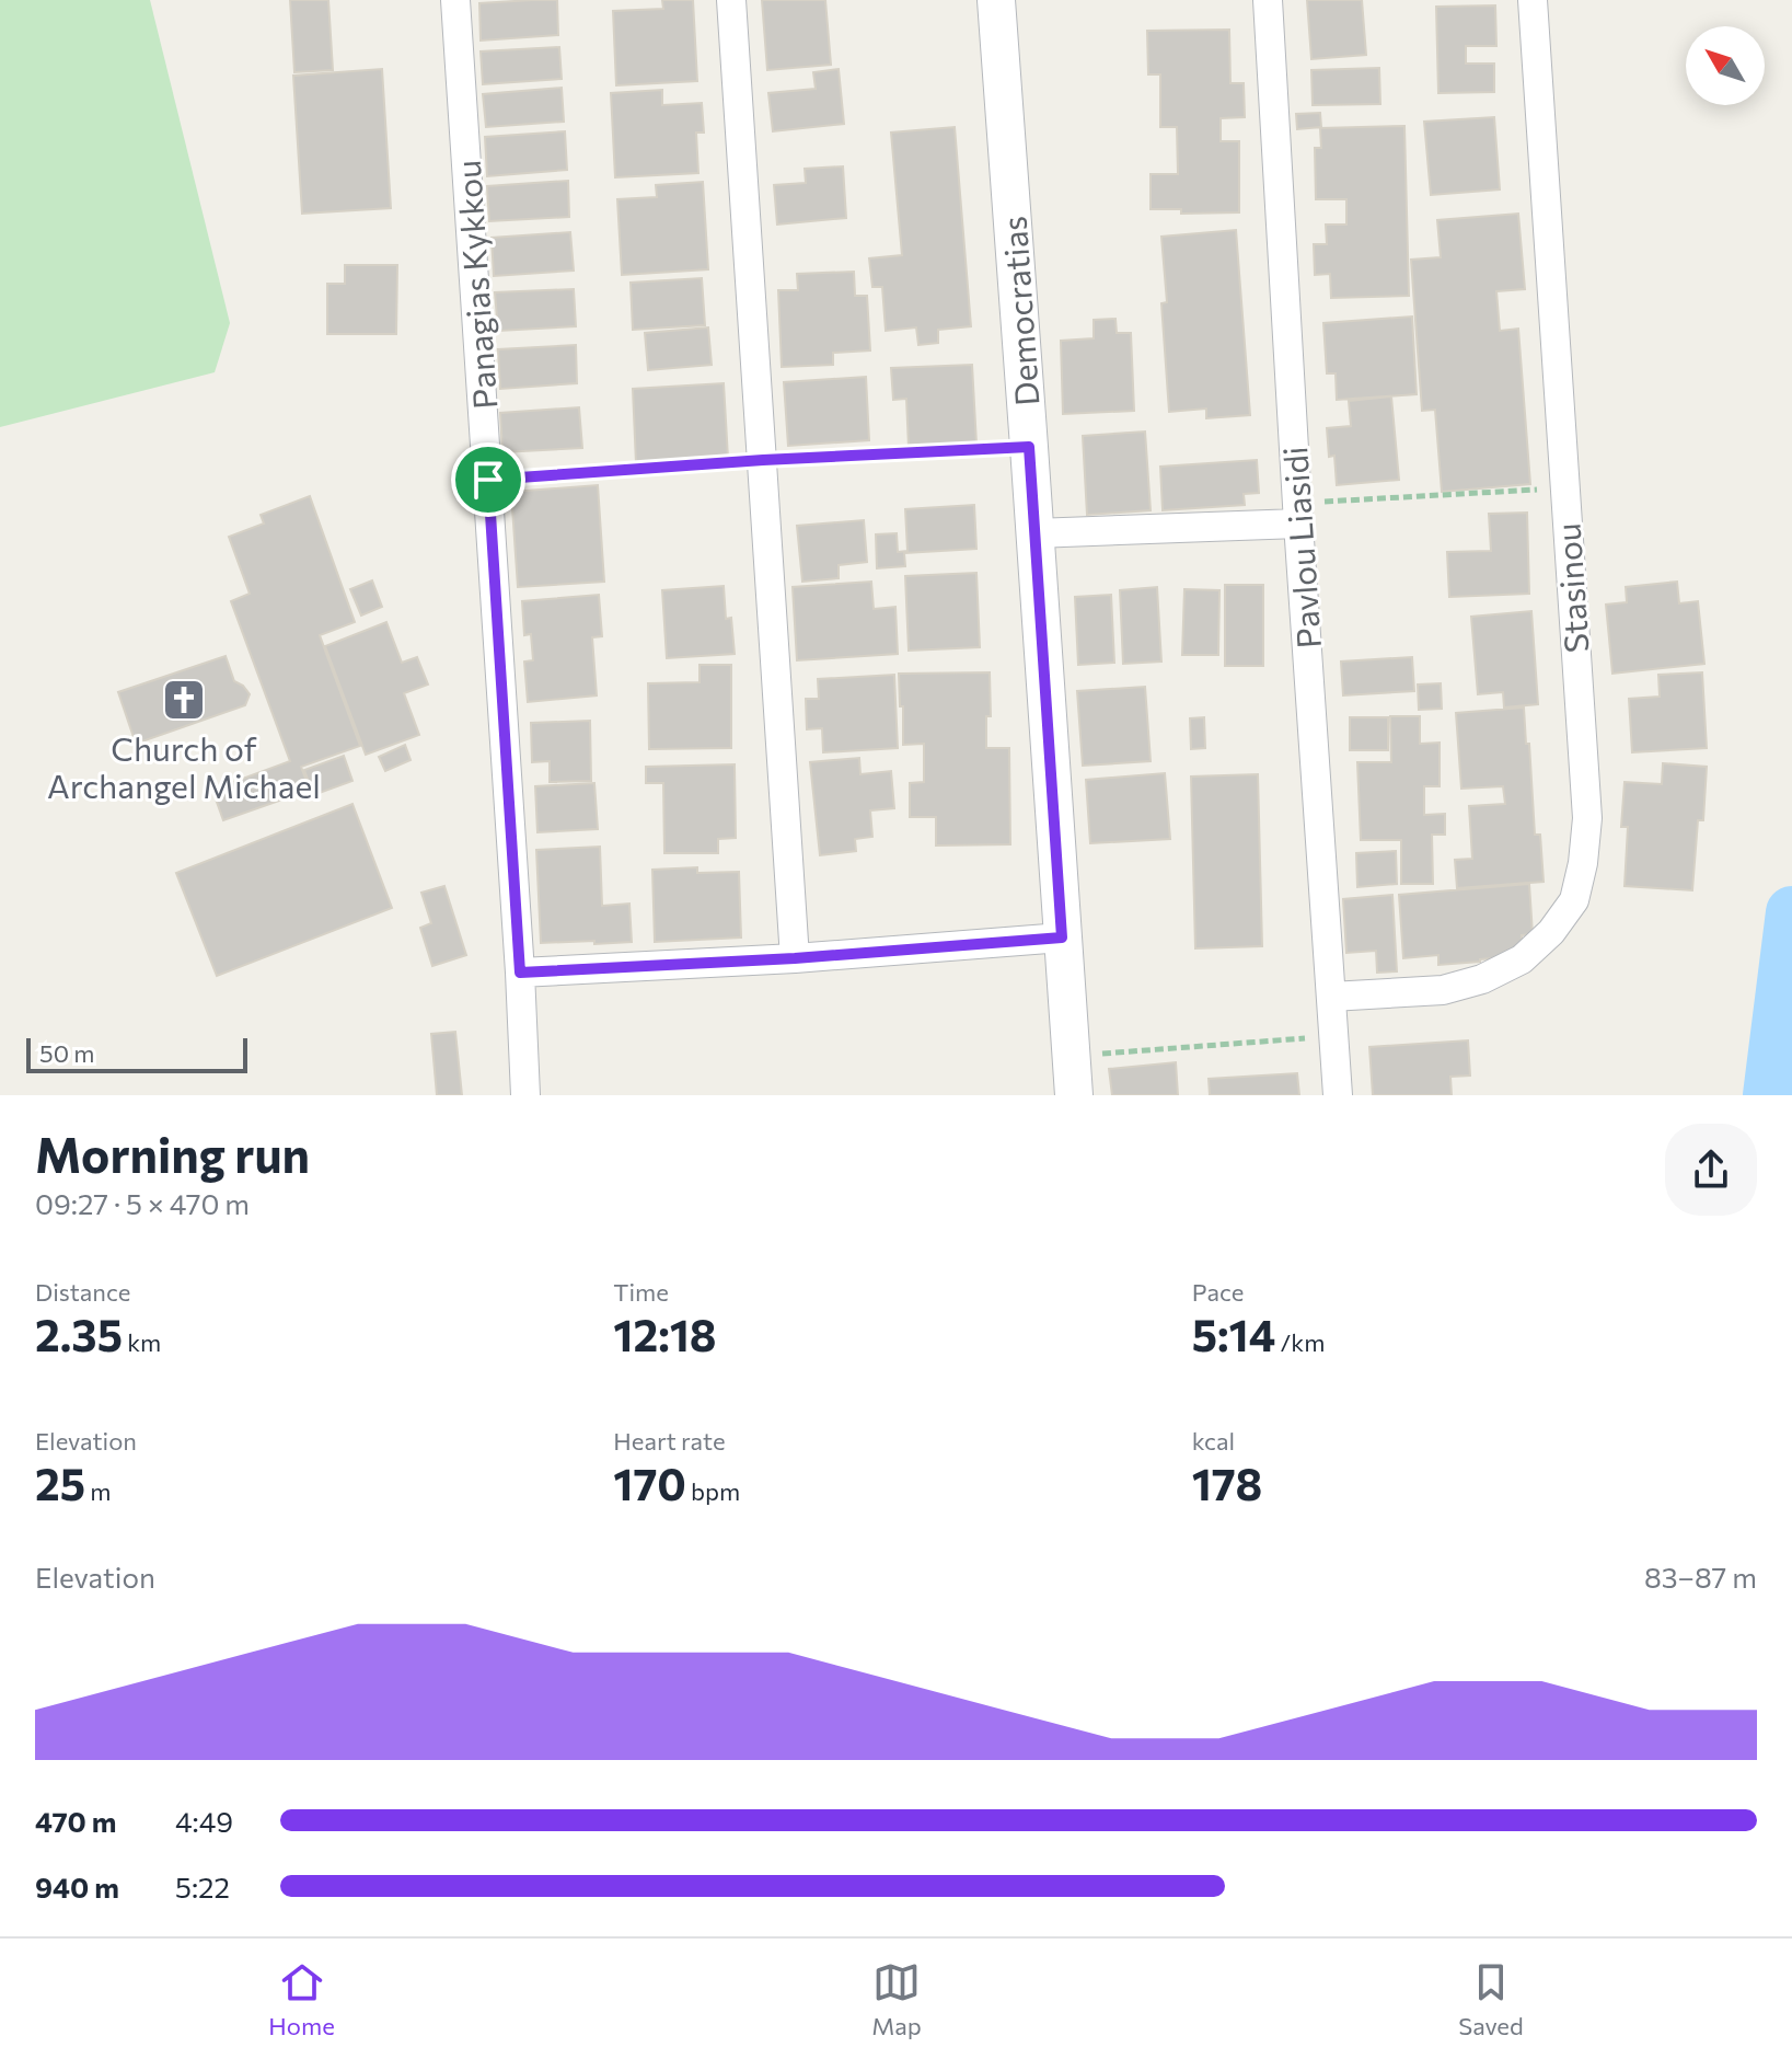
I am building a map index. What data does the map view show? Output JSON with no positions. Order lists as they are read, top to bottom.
{
  "streets": {
    "street": [
      "Panagias Kykkou",
      "Democratias",
      "Pavlou Liasidi",
      "Stasinou"
    ]
  },
  "crossings": [
    ["Pavlou Liasidi", "Stasinou"]
  ],
  "places": {
    "church": ["Church of Archangel Michael"]
  },
  "scale_bar": "50 m",
  "north": "top left",
  "page": {
    "scale": "50 m",
    "heading": ["Morning run", "09:27 · 5 × 470 m"],
    "stats": [
      ["Distance", "2.35 km"],
      ["Time", "12:18"],
      ["Pace", "5:14 /km"],
      ["Elevation", "25 m"],
      ["Heart rate", "170 bpm"],
      ["kcal", "178"]
    ],
    "chart": ["Elevation", "83–87 m"],
    "list": [
      {
        "name": "470 m",
        "note": "4:49"
      },
      {
        "name": "940 m",
        "note": "5:22"
      }
    ],
    "tabs": ["Home", "Map", "Saved"]
  }
}
